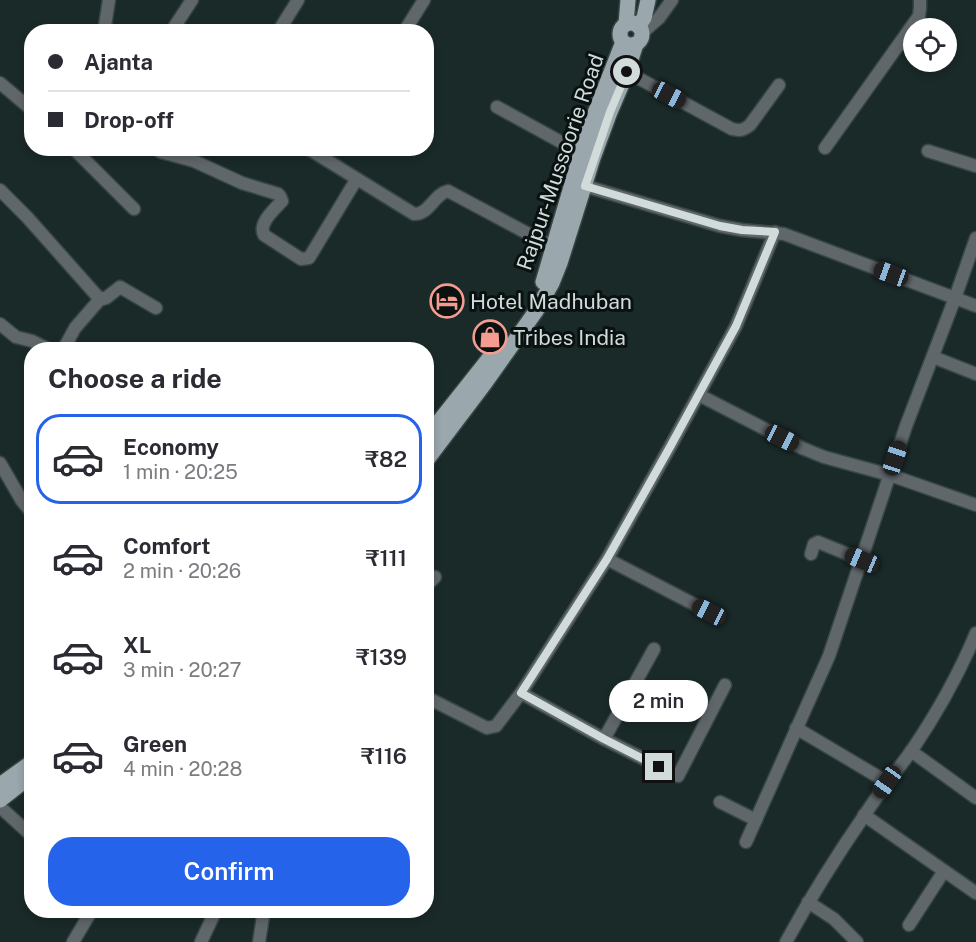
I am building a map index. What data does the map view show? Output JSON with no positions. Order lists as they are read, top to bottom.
{
  "streets": {
    "main road": ["Rajpur-Mussoorie Road"]
  },
  "places": {
    "hotel": ["Hotel Madhuban"],
    "shop": ["Tribes India"]
  },
  "page": {
    "banner": ["Ajanta", "Drop-off"],
    "heading": "Choose a ride",
    "list": [
      {
        "name": "Economy",
        "note": "1 min · 20:25",
        "value": "₹82"
      },
      {
        "name": "Comfort",
        "note": "2 min · 20:26",
        "value": "₹111"
      },
      {
        "name": "XL",
        "note": "3 min · 20:27",
        "value": "₹139"
      },
      {
        "name": "Green",
        "note": "4 min · 20:28",
        "value": "₹116"
      }
    ],
    "bubble": "2 min",
    "buttons": "Confirm"
  }
}
